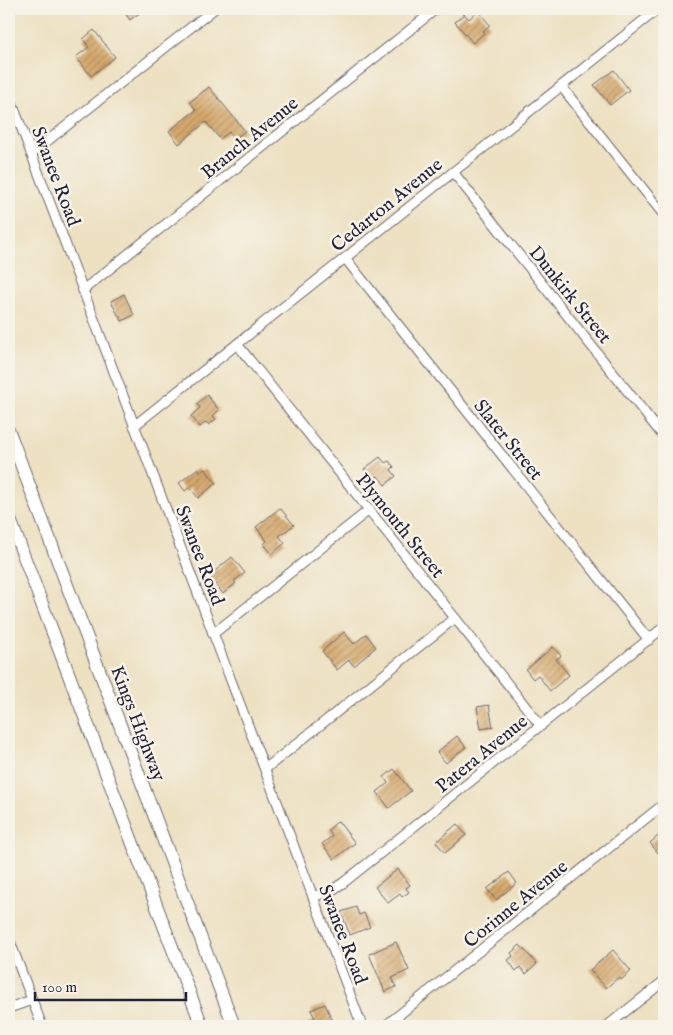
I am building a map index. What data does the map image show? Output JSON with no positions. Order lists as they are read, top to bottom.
{
  "streets": {
    "main road": ["Kings Highway"],
    "street": [
      "Branch Avenue",
      "Swanee Road",
      "Cedarton Avenue",
      "Dunkirk Street",
      "Slater Street",
      "Plymouth Street",
      "Patera Avenue",
      "Corinne Avenue"
    ]
  },
  "crossings": [
    ["Branch Avenue", "Swanee Road"],
    ["Swanee Road", "Cedarton Avenue"],
    ["Swanee Road", "Patera Avenue"],
    ["Cedarton Avenue", "Dunkirk Street"],
    ["Cedarton Avenue", "Slater Street"],
    ["Cedarton Avenue", "Plymouth Street"],
    ["Slater Street", "Patera Avenue"],
    ["Plymouth Street", "Patera Avenue"]
  ],
  "scale_bar": "100 m"
}
